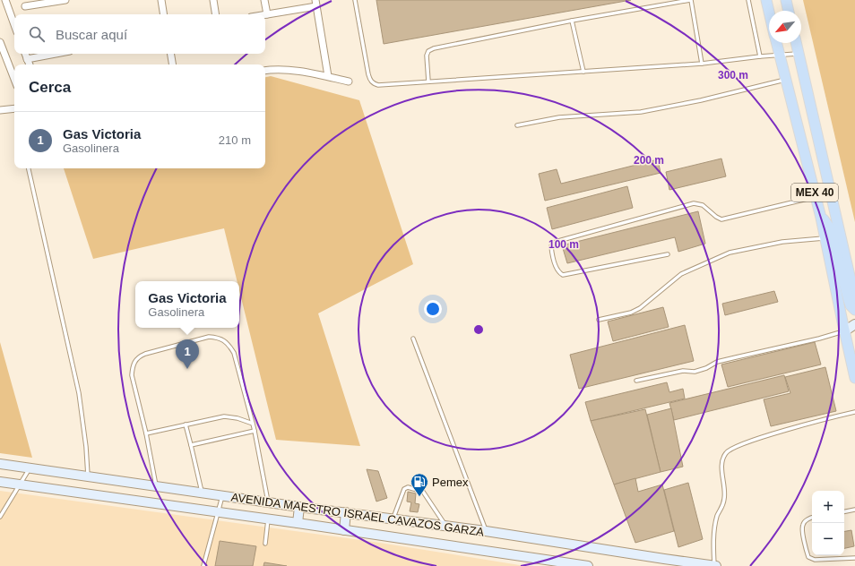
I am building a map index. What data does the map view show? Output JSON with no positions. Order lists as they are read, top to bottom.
{
  "streets": {
    "main road": ["MEX 40", "AVENIDA MAESTRO ISRAEL CAVAZOS GARZA"]
  },
  "places": {
    "fuel station": ["Pemex"]
  },
  "north": "bottom left",
  "page": {
    "search": "Buscar aquí",
    "heading": "Cerca",
    "list": [
      {
        "mark": "1",
        "name": "Gas Victoria",
        "note": "Gasolinera",
        "value": "210 m"
      }
    ],
    "popup": ["Gas Victoria", "Gasolinera"],
    "pins": "1",
    "map_buttons": ["+", "−"]
  },
  "rings": ["300 m", "200 m", "100 m"]
}
